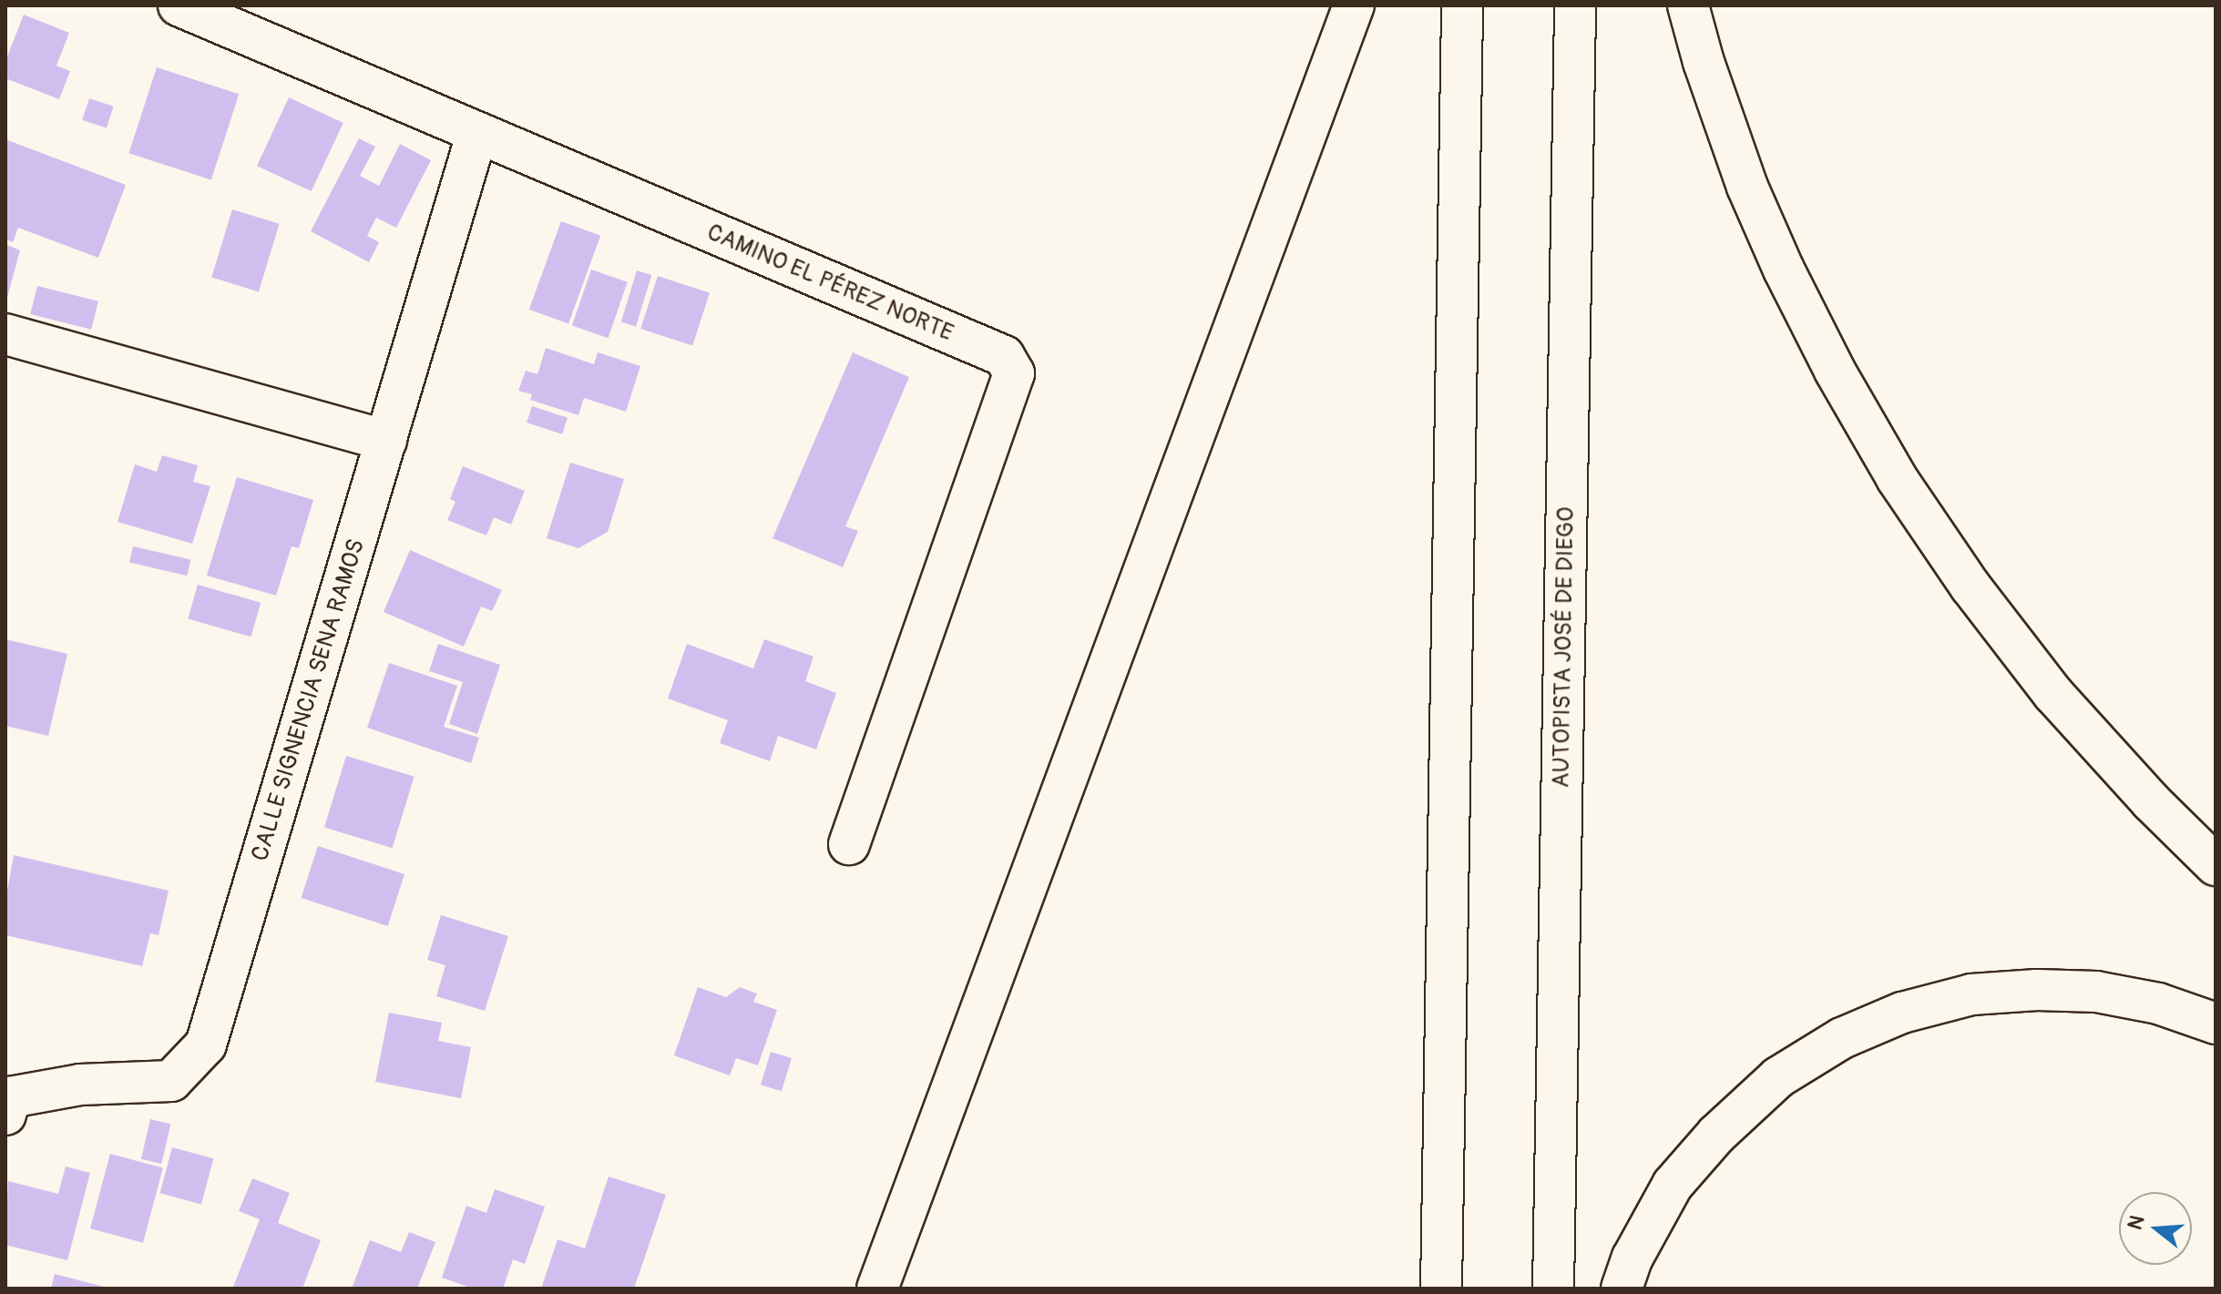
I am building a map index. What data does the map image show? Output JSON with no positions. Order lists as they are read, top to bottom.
{
  "streets": {
    "main road": ["CAMINO EL PÉREZ NORTE", "AUTOPISTA JOSÉ DE DIEGO", "CALLE SIGNENCIA SENA RAMOS"]
  },
  "crossings": [
    ["CAMINO EL PÉREZ NORTE", "CALLE SIGNENCIA SENA RAMOS"]
  ],
  "north": "left"
}
